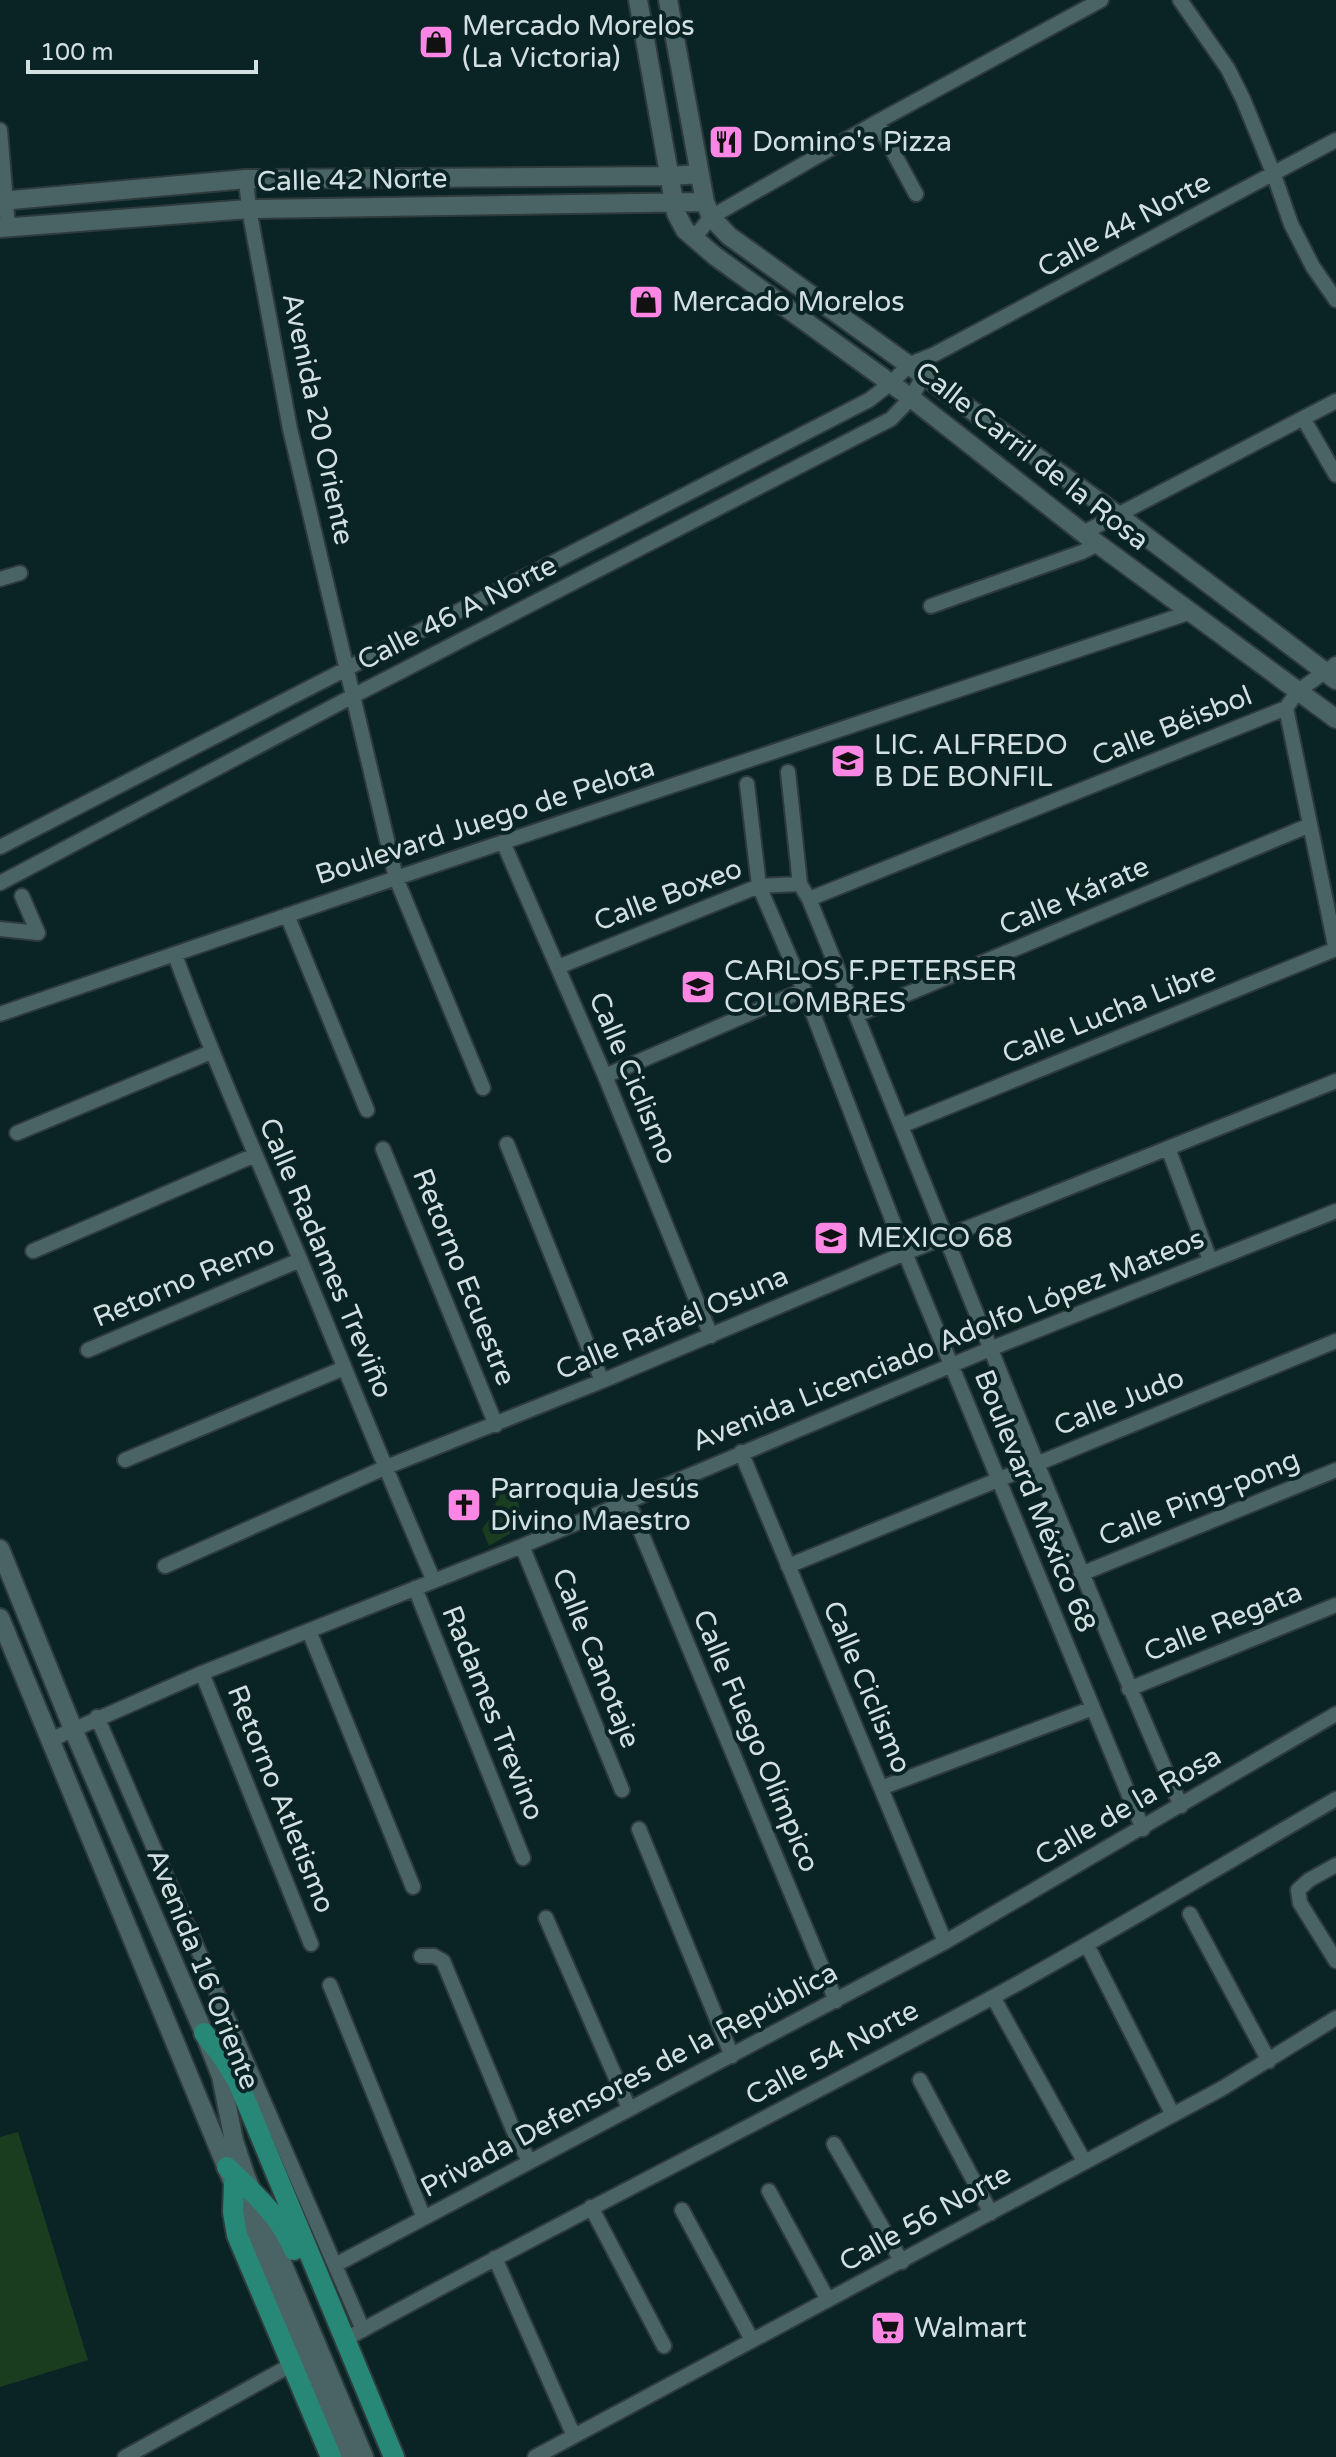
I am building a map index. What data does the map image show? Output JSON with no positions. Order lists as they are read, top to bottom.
{
  "streets": {
    "main road": ["Calle 42 Norte", "Calle Carril de la Rosa", "Avenida 16 Oriente"],
    "street": [
      "Calle 44 Norte",
      "Avenida 20 Oriente",
      "Calle 46 A Norte",
      "Calle Béisbol",
      "Boulevard Juego de Pelota",
      "Calle Boxeo",
      "Calle Kárate",
      "Calle Lucha Libre",
      "Calle Ciclismo",
      "Calle Radames Treviño",
      "Retorno Ecuestre",
      "Retorno Remo",
      "Calle Rafaél Osuna",
      "Avenida Licenciado Adolfo López Mateos",
      "Calle Judo",
      "Calle Ping-pong",
      "Boulevard México 68",
      "Calle Regata",
      "Calle Canotaje",
      "Radames Trevino",
      "Calle Fuego Olímpico",
      "Retorno Atletismo",
      "Calle de la Rosa",
      "Calle 54 Norte",
      "Privada Defensores de la República",
      "Calle 56 Norte"
    ]
  },
  "crossings": [
    ["Calle 42 Norte", "Avenida 20 Oriente"],
    ["Calle 42 Norte", "Calle Carril de la Rosa"],
    ["Calle 44 Norte", "Calle Carril de la Rosa"],
    ["Calle 44 Norte", "Calle 46 A Norte"],
    ["Avenida 20 Oriente", "Calle 46 A Norte"],
    ["Avenida 20 Oriente", "Boulevard Juego de Pelota"],
    ["Calle Carril de la Rosa", "Calle 46 A Norte"],
    ["Calle Carril de la Rosa", "Boulevard Juego de Pelota"],
    ["Calle Béisbol", "Boulevard México 68"],
    ["Boulevard Juego de Pelota", "Calle Ciclismo"],
    ["Boulevard Juego de Pelota", "Calle Radames Treviño"],
    ["Calle Boxeo", "Calle Ciclismo"],
    ["Calle Boxeo", "Boulevard México 68"],
    ["Calle Kárate", "Boulevard México 68"],
    ["Calle Lucha Libre", "Boulevard México 68"],
    ["Calle Ciclismo", "Calle Rafaél Osuna"],
    ["Calle Ciclismo", "Avenida Licenciado Adolfo López Mateos"],
    ["Calle Ciclismo", "Calle Judo"],
    ["Calle Ciclismo", "Calle de la Rosa"],
    ["Calle Ciclismo", "Privada Defensores de la República"],
    ["Calle Radames Treviño", "Retorno Remo"],
    ["Calle Radames Treviño", "Calle Rafaél Osuna"],
    ["Calle Radames Treviño", "Avenida Licenciado Adolfo López Mateos"],
    ["Retorno Ecuestre", "Calle Rafaél Osuna"],
    ["Calle Rafaél Osuna", "Boulevard México 68"],
    ["Avenida Licenciado Adolfo López Mateos", "Boulevard México 68"],
    ["Avenida Licenciado Adolfo López Mateos", "Calle Canotaje"],
    ["Avenida Licenciado Adolfo López Mateos", "Radames Trevino"],
    ["Avenida Licenciado Adolfo López Mateos", "Calle Fuego Olímpico"],
    ["Avenida Licenciado Adolfo López Mateos", "Retorno Atletismo"],
    ["Avenida Licenciado Adolfo López Mateos", "Avenida 16 Oriente"],
    ["Calle Judo", "Boulevard México 68"],
    ["Calle Ping-pong", "Boulevard México 68"],
    ["Boulevard México 68", "Calle Regata"],
    ["Boulevard México 68", "Calle de la Rosa"],
    ["Calle Fuego Olímpico", "Privada Defensores de la República"],
    ["Calle de la Rosa", "Privada Defensores de la República"]
  ],
  "places": {
    "shop": ["Mercado Morelos (La Victoria)", "Mercado Morelos"],
    "restaurant": ["Domino's Pizza"],
    "school or university": ["LIC. ALFREDO B DE BONFIL", "CARLOS F.PETERSER COLOMBRES", "MEXICO 68"],
    "church": ["Parroquia Jesús Divino Maestro"],
    "supermarket": ["Walmart"]
  },
  "scale_bar": "100 m"
}
